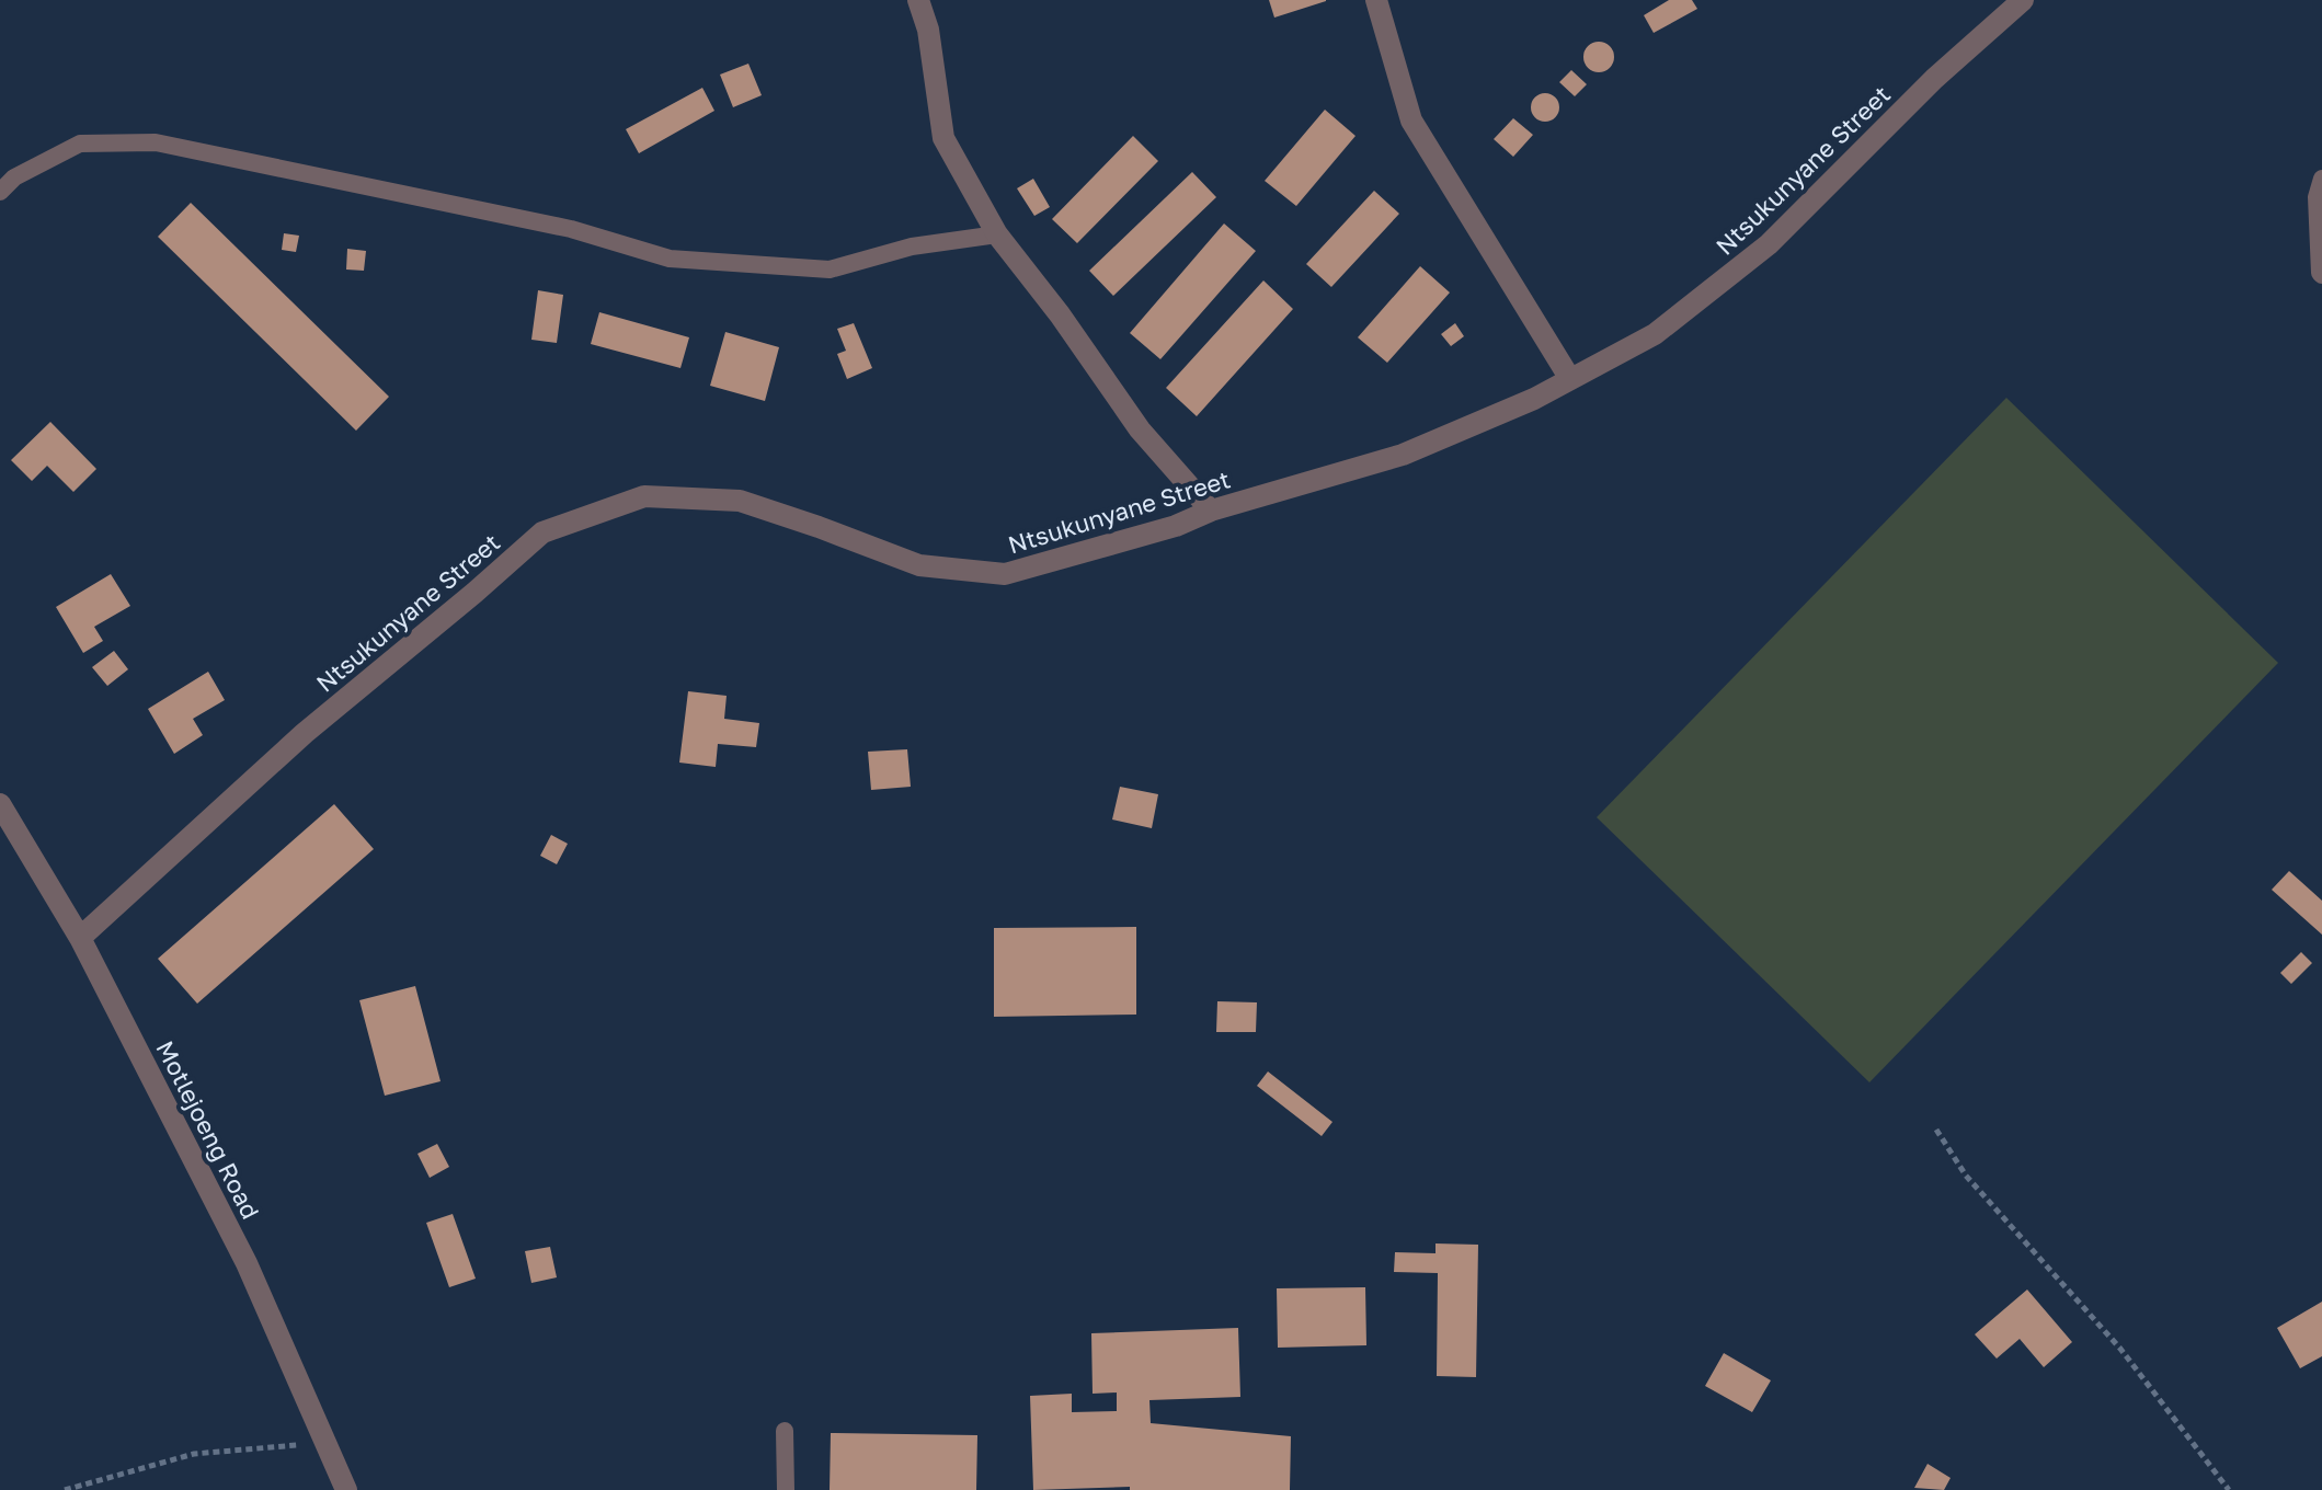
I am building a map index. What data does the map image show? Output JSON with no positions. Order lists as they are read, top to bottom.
{
  "streets": {
    "street": ["Ntsukunyane Street", "Motlejoeng Road"]
  },
  "crossings": [
    ["Ntsukunyane Street", "Motlejoeng Road"]
  ]
}
